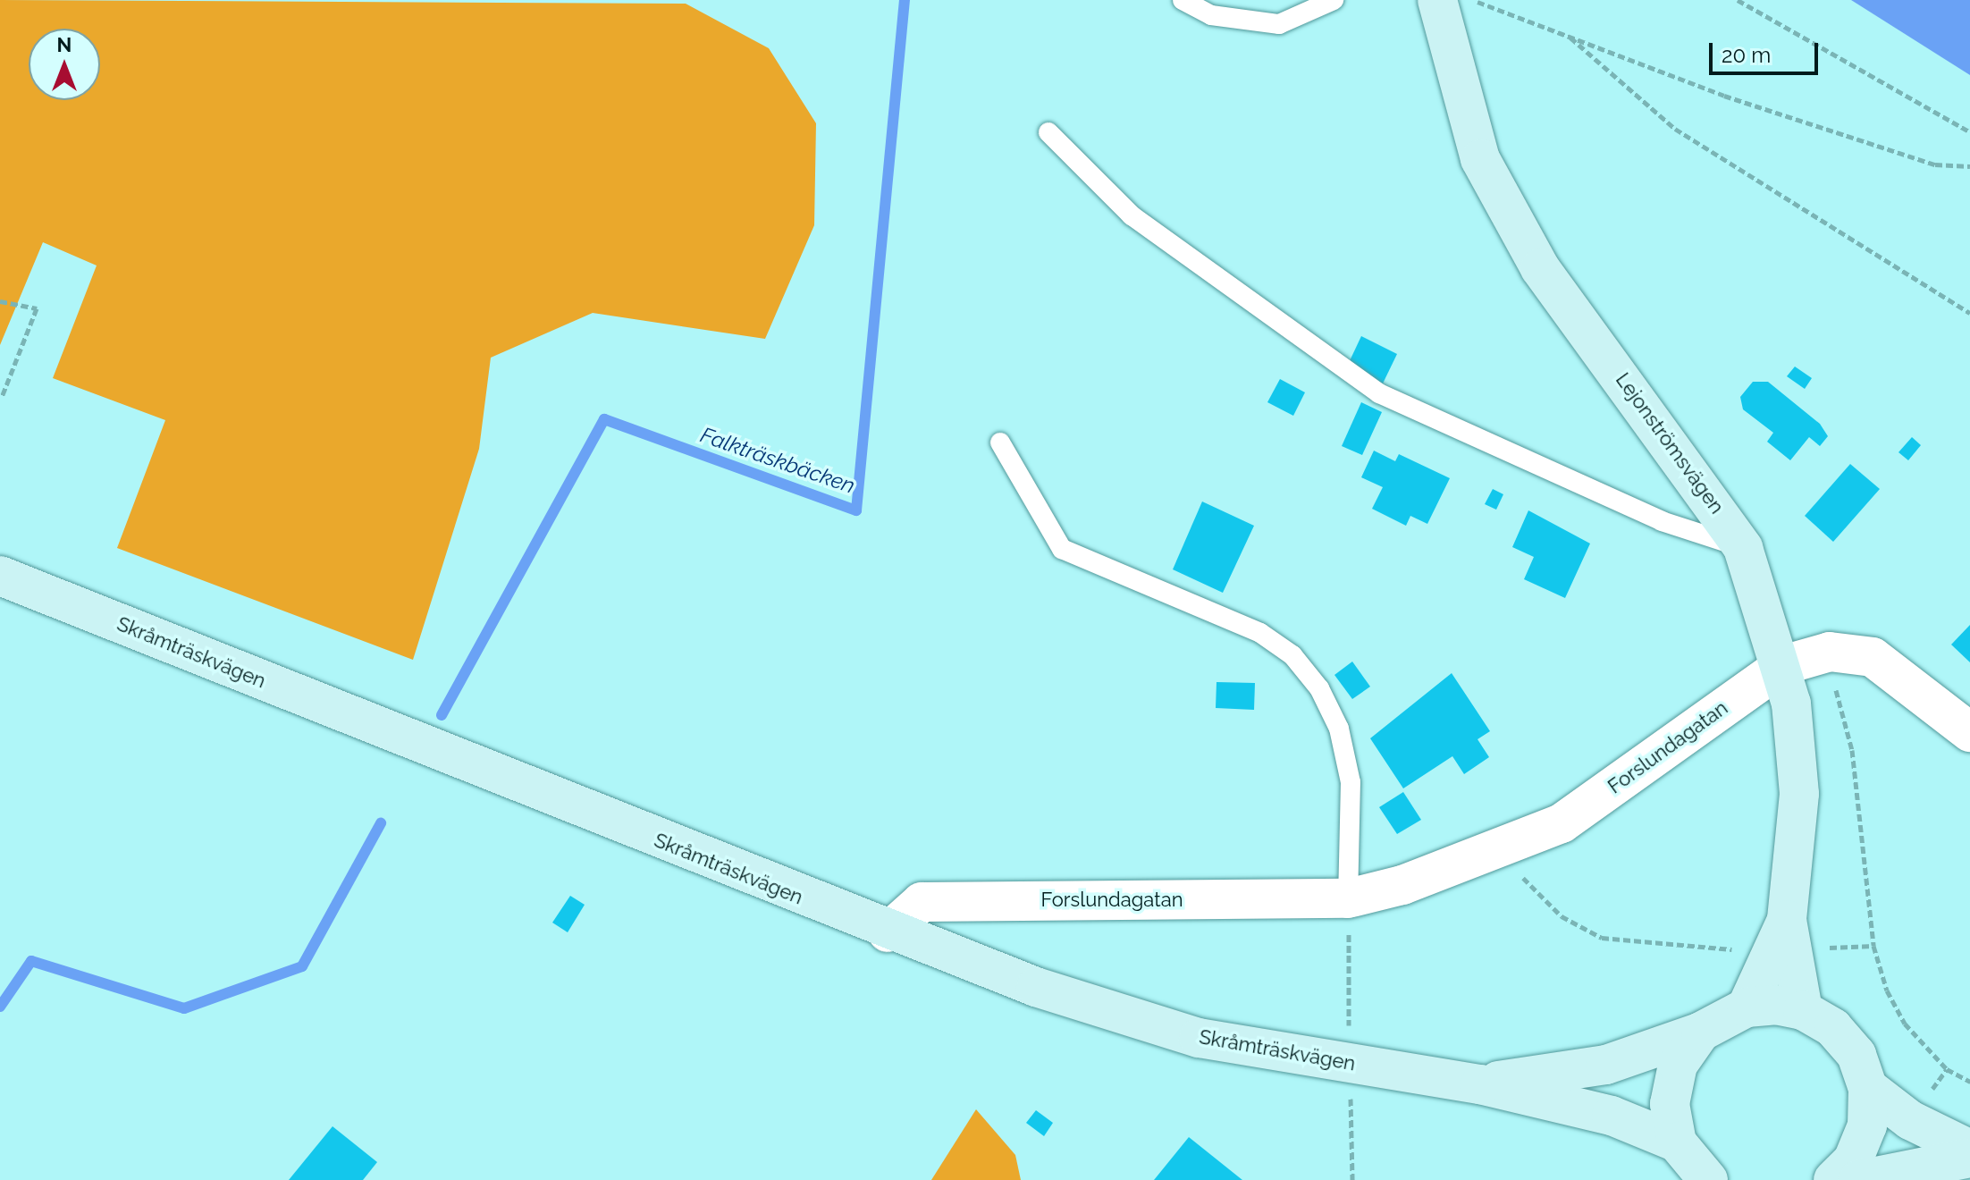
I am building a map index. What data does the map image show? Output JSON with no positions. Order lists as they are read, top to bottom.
{
  "streets": {
    "main road": ["Lejonströmsvägen", "Skråmträskvägen"],
    "street": ["Forslundagatan"]
  },
  "crossings": [
    ["Lejonströmsvägen", "Skråmträskvägen"],
    ["Lejonströmsvägen", "Forslundagatan"],
    ["Skråmträskvägen", "Forslundagatan"]
  ],
  "water": ["Falkträskbäcken"],
  "scale_bar": "20 m",
  "north": "top"
}
